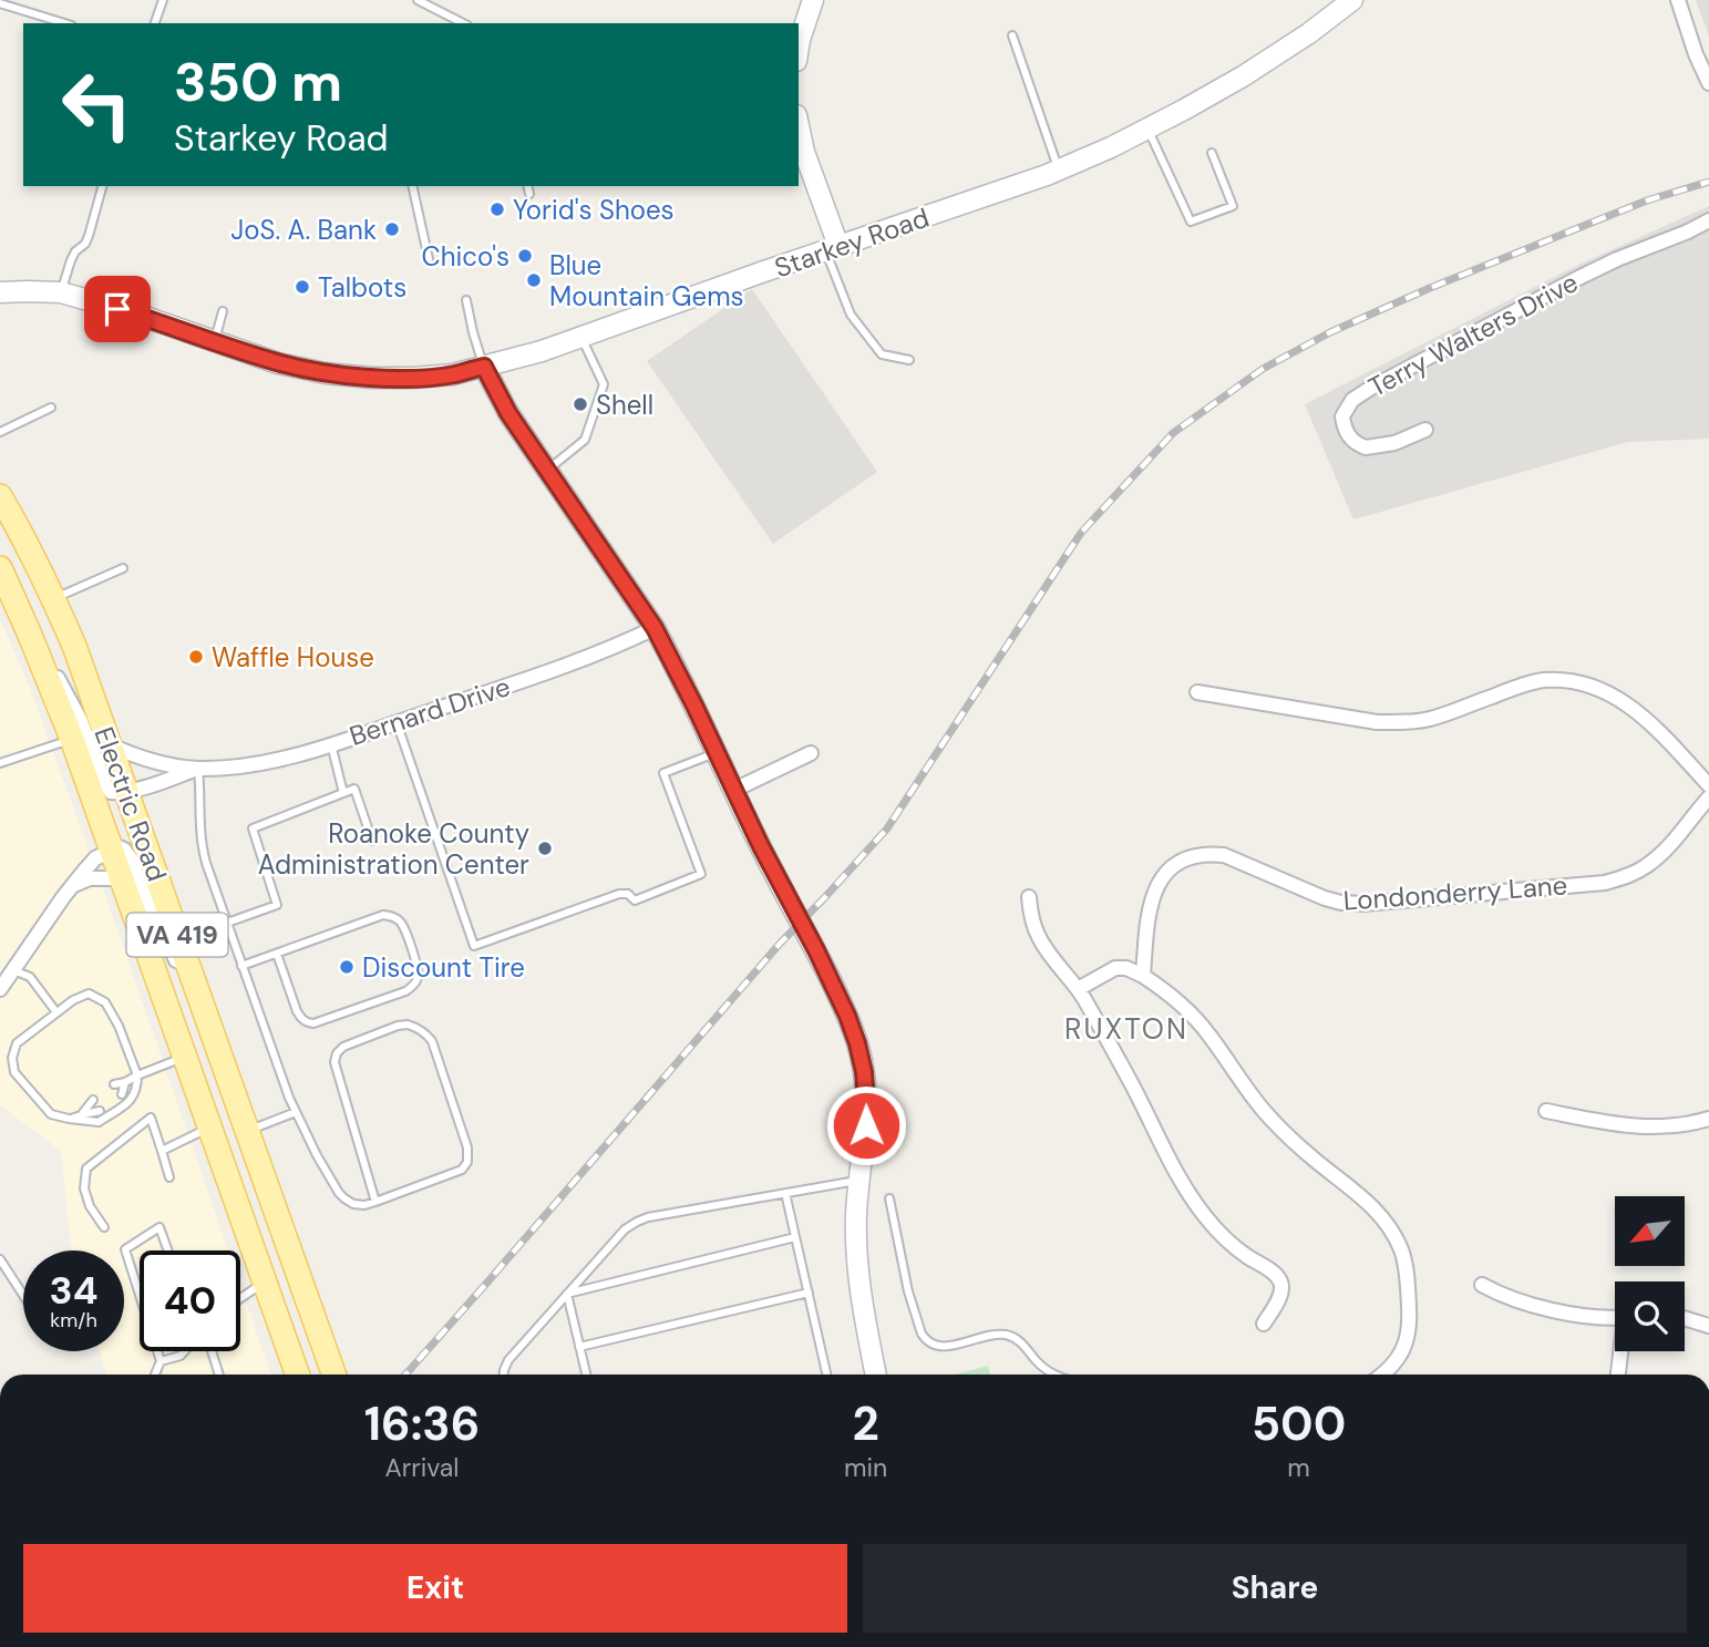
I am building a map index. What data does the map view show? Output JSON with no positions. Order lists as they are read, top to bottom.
{
  "streets": {
    "main road": ["Starkey Road", "Electric Road", "VA 419"],
    "street": ["Terry Walters Drive", "Bernard Drive", "Londonderry Lane"]
  },
  "crossings": [
    ["Bernard Drive", "Electric Road"]
  ],
  "districts": ["RUXTON"],
  "places": [
    "Yorid's Shoes",
    "JoS. A. Bank",
    "Chico's",
    "Blue Mountain Gems",
    "Talbots",
    "Shell",
    "Waffle House",
    "Roanoke County Administration Center",
    "Discount Tire"
  ],
  "north": "bottom left",
  "page": {
    "turn": ["350 m", "Starkey Road"],
    "speed": "34 km/h",
    "limit": "40",
    "eta": [
      "16:36",
      "Arrival",
      "2",
      "min",
      "500",
      "m"
    ],
    "buttons": ["Exit", "Share"]
  }
}
